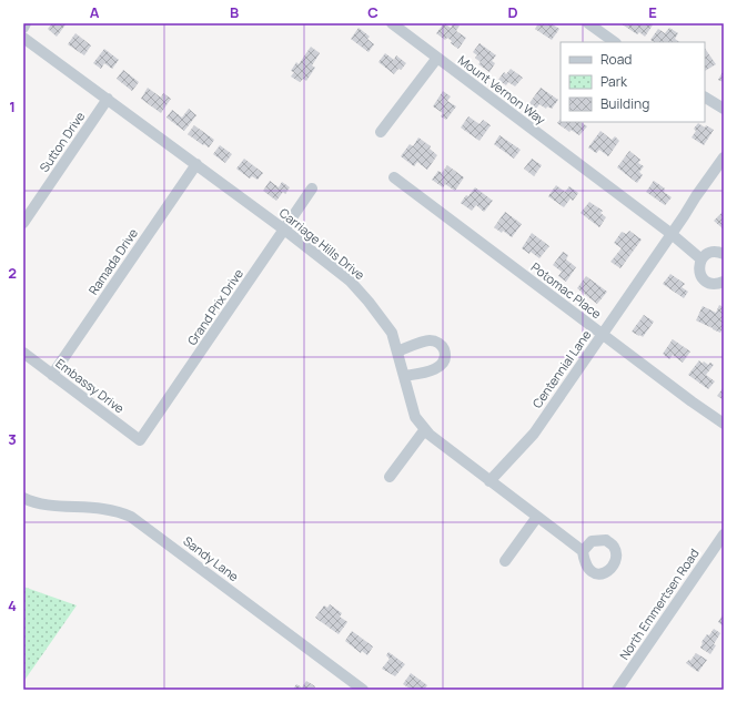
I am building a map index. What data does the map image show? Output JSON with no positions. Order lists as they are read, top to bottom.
{
  "streets": {
    "street": [
      "Mount Vernon Way",
      "Sutton Drive",
      "Carriage Hills Drive",
      "Ramada Drive",
      "Potomac Place",
      "Grand Prix Drive",
      "Centennial Lane",
      "Embassy Drive",
      "Sandy Lane",
      "North Emmertsen Road"
    ]
  },
  "crossings": [
    ["Mount Vernon Way", "Centennial Lane"],
    ["Sutton Drive", "Carriage Hills Drive"],
    ["Carriage Hills Drive", "Ramada Drive"],
    ["Carriage Hills Drive", "Grand Prix Drive"],
    ["Carriage Hills Drive", "Centennial Lane"],
    ["Ramada Drive", "Embassy Drive"],
    ["Potomac Place", "Centennial Lane"],
    ["Grand Prix Drive", "Embassy Drive"]
  ],
  "legend": ["Road", "Park", "Building"],
  "grid": {
    "columns": [
      "A",
      "B",
      "C",
      "D",
      "E"
    ],
    "rows": [
      "1",
      "2",
      "3",
      "4"
    ]
  }
}
